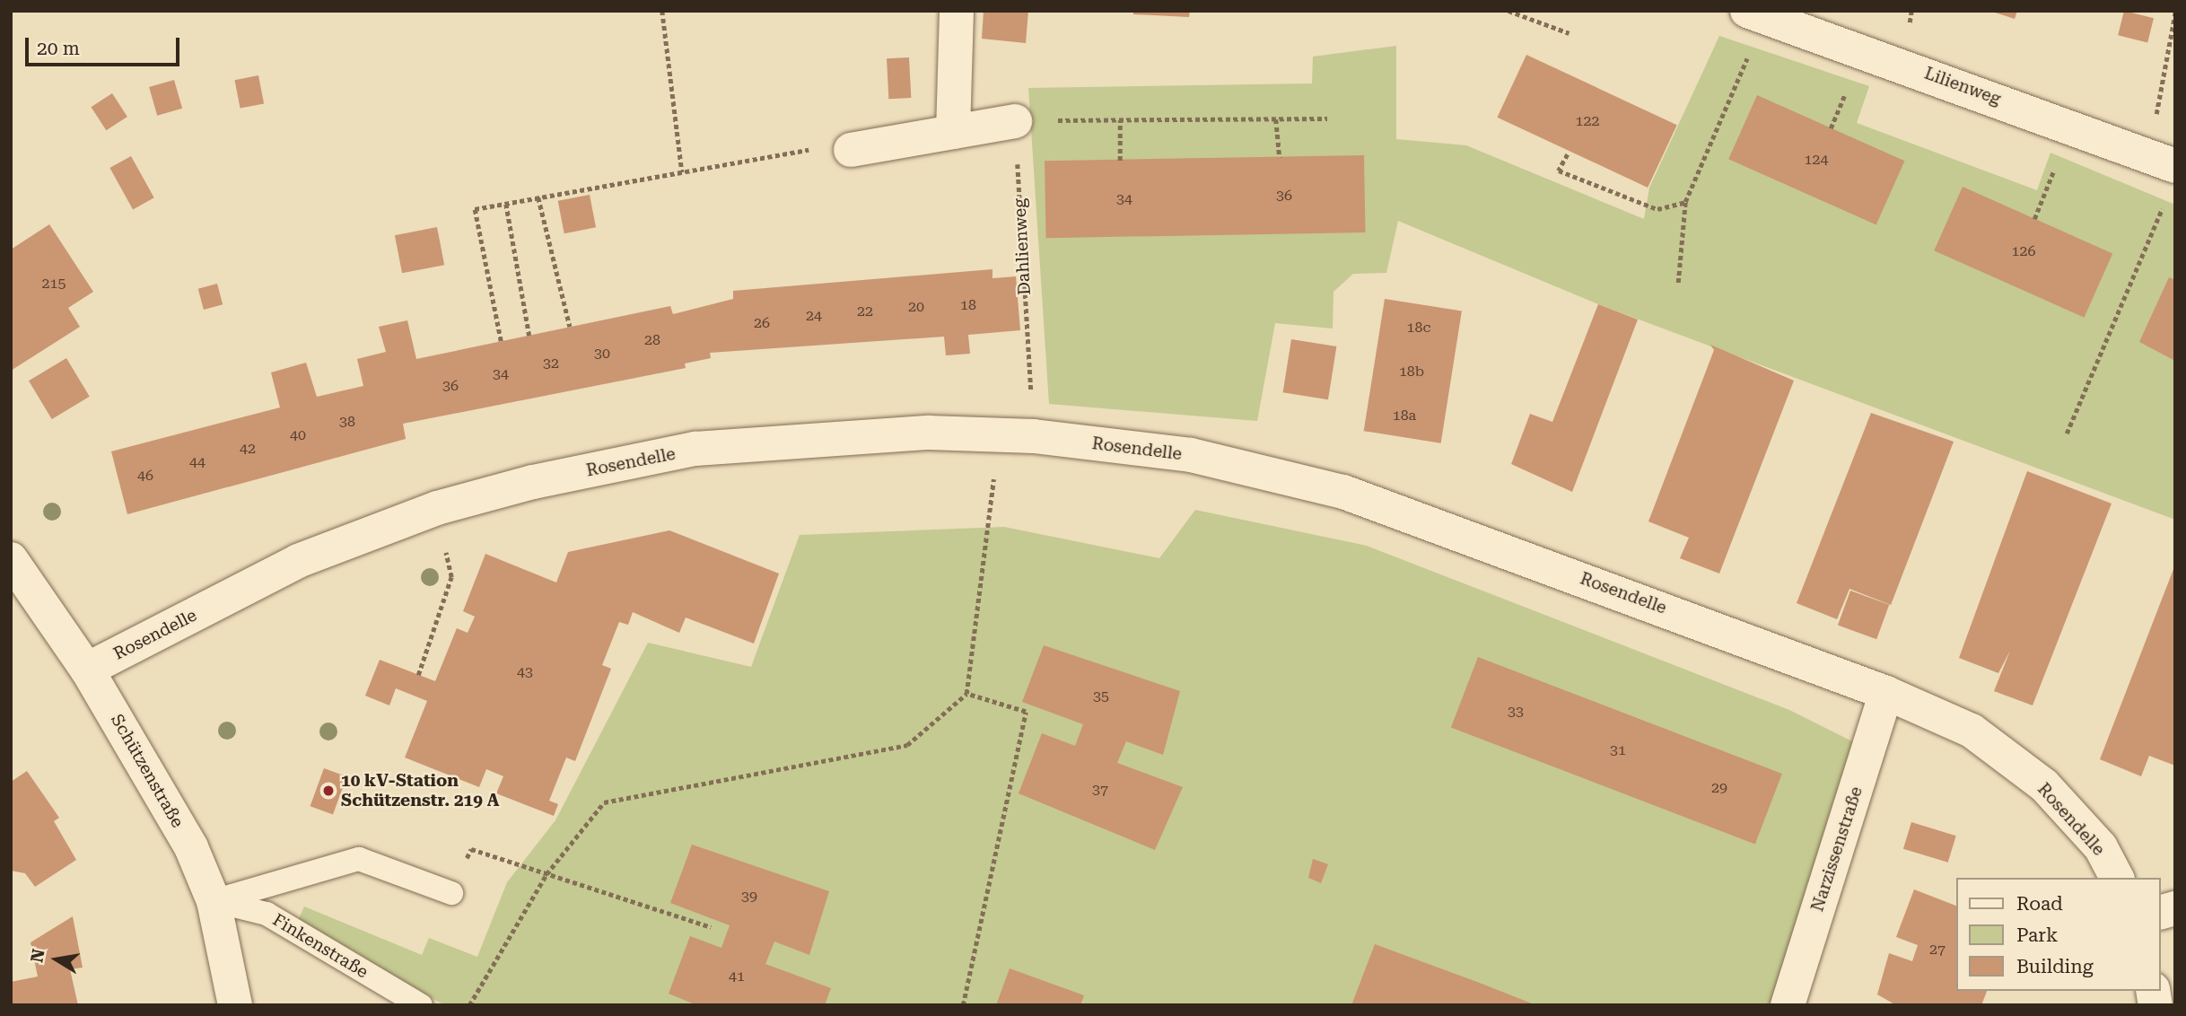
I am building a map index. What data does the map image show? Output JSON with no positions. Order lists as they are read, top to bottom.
{
  "streets": {
    "street": [
      "Lilienweg",
      "Rosendelle",
      "Schützenstraße",
      "Narzissenstraße"
    ],
    "lane": ["Finkenstraße"],
    "path": ["Dahlienweg"]
  },
  "crossings": [
    ["Dahlienweg", "Rosendelle"],
    ["Rosendelle", "Schützenstraße"],
    ["Rosendelle", "Narzissenstraße"],
    ["Schützenstraße", "Finkenstraße"]
  ],
  "places": ["10 kV-Station Schützenstr. 219 A"],
  "house_numbers": [
    "122",
    "124",
    "36",
    "34",
    "126",
    "215",
    "18",
    "20",
    "22",
    "24",
    "26",
    "18c",
    "28",
    "30",
    "32",
    "18b",
    "34",
    "36",
    "18a",
    "38",
    "40",
    "42",
    "44",
    "46",
    "43",
    "35",
    "33",
    "31",
    "29",
    "37",
    "39",
    "27",
    "41"
  ],
  "legend": ["Road", "Park", "Building"],
  "scale_bar": "20 m",
  "north": "left"
}
